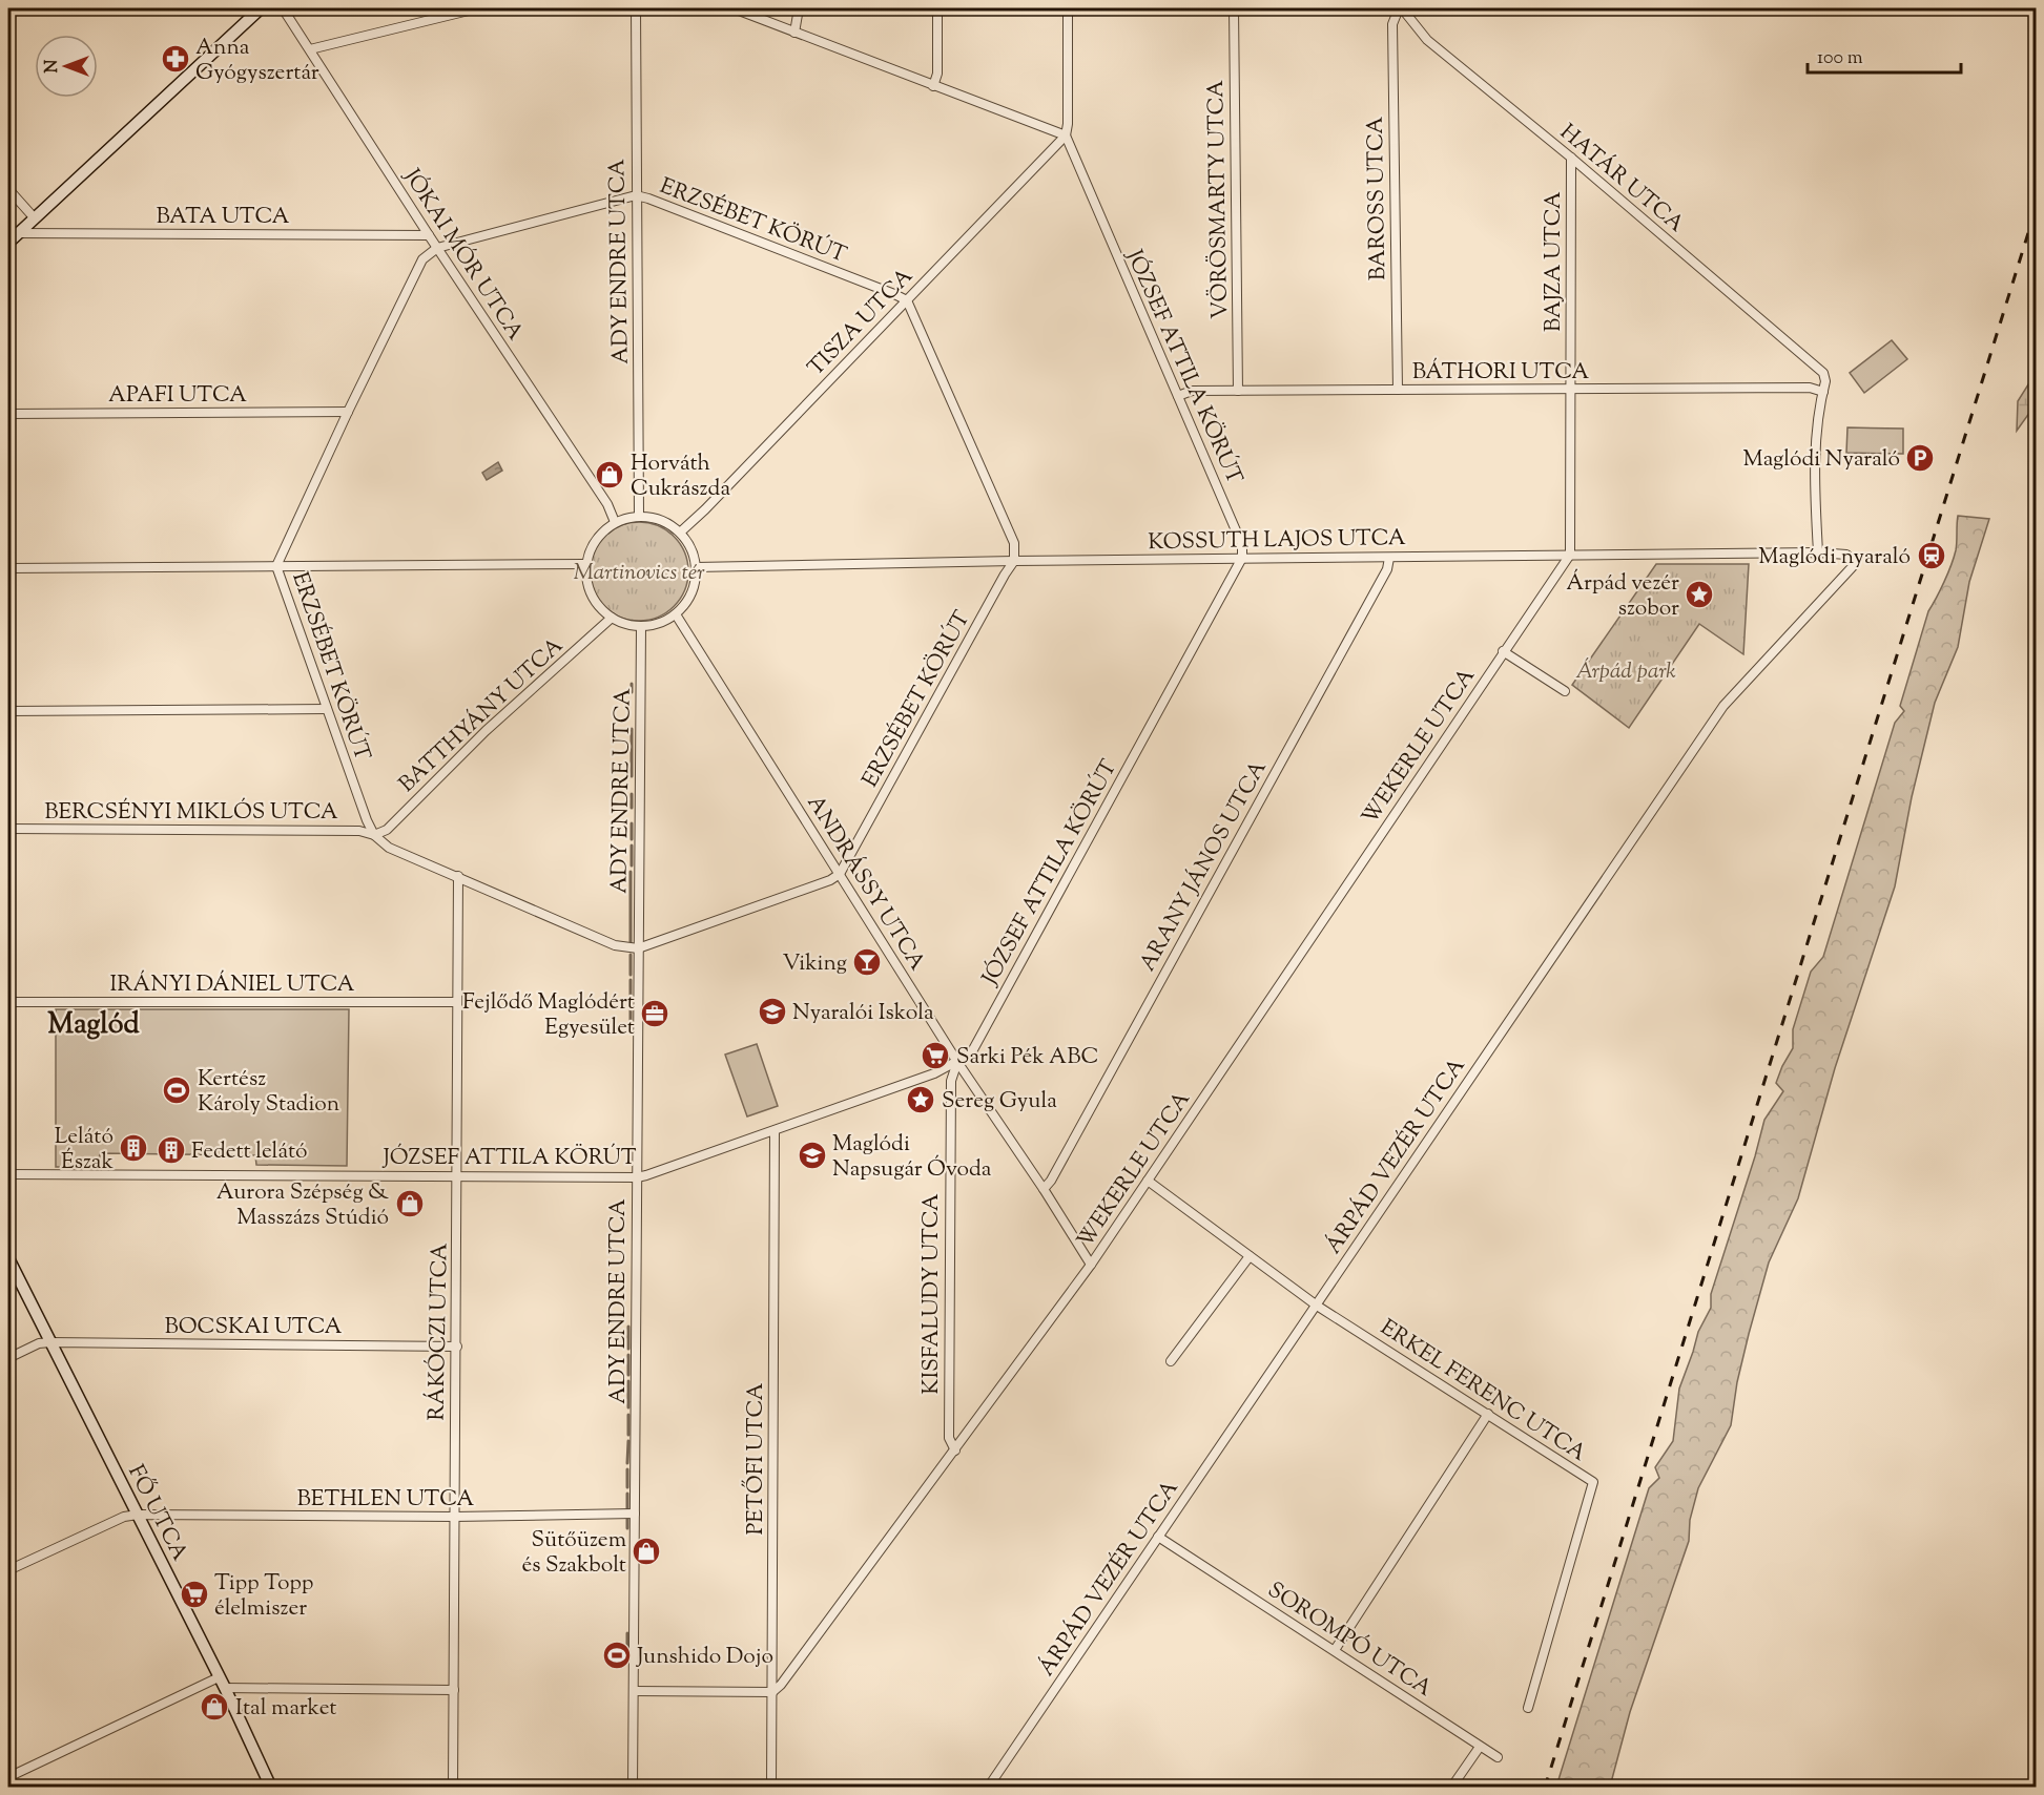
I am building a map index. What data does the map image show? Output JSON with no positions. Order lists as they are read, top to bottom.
{
  "streets": {
    "main road": ["FŐ UTCA"],
    "street": [
      "HATÁR UTCA",
      "BAROSS UTCA",
      "VÖRÖSMARTY UTCA",
      "BATA UTCA",
      "ERZSÉBET KÖRÚT",
      "JÓKAI MÓR UTCA",
      "ADY ENDRE UTCA",
      "BAJZA UTCA",
      "TISZA UTCA",
      "JÓZSEF ATTILA KÖRÚT",
      "BÁTHORI UTCA",
      "APAFI UTCA",
      "KOSSUTH LAJOS UTCA",
      "BATTHYÁNY UTCA",
      "WEKERLE UTCA",
      "BERCSÉNYI MIKLÓS UTCA",
      "ARANY JÁNOS UTCA",
      "ANDRÁSSY UTCA",
      "IRÁNYI DÁNIEL UTCA",
      "ÁRPÁD VEZÉR UTCA",
      "KISFALUDY UTCA",
      "BOCSKAI UTCA",
      "RÁKÓCZI UTCA",
      "ERKEL FERENC UTCA",
      "PETŐFI UTCA",
      "BETHLEN UTCA",
      "SOROMPÓ UTCA"
    ]
  },
  "crossings": [
    ["HATÁR UTCA", "BAROSS UTCA"],
    ["HATÁR UTCA", "BAJZA UTCA"],
    ["HATÁR UTCA", "BÁTHORI UTCA"],
    ["BAROSS UTCA", "BÁTHORI UTCA"],
    ["VÖRÖSMARTY UTCA", "BÁTHORI UTCA"],
    ["BATA UTCA", "JÓKAI MÓR UTCA"],
    ["ERZSÉBET KÖRÚT", "JÓKAI MÓR UTCA"],
    ["ERZSÉBET KÖRÚT", "ADY ENDRE UTCA"],
    ["ERZSÉBET KÖRÚT", "TISZA UTCA"],
    ["ERZSÉBET KÖRÚT", "APAFI UTCA"],
    ["ERZSÉBET KÖRÚT", "KOSSUTH LAJOS UTCA"],
    ["ERZSÉBET KÖRÚT", "BATTHYÁNY UTCA"],
    ["ERZSÉBET KÖRÚT", "BERCSÉNYI MIKLÓS UTCA"],
    ["ERZSÉBET KÖRÚT", "ANDRÁSSY UTCA"],
    ["JÓKAI MÓR UTCA", "ADY ENDRE UTCA"],
    ["JÓKAI MÓR UTCA", "TISZA UTCA"],
    ["JÓKAI MÓR UTCA", "KOSSUTH LAJOS UTCA"],
    ["JÓKAI MÓR UTCA", "BATTHYÁNY UTCA"],
    ["JÓKAI MÓR UTCA", "ANDRÁSSY UTCA"],
    ["ADY ENDRE UTCA", "TISZA UTCA"],
    ["ADY ENDRE UTCA", "JÓZSEF ATTILA KÖRÚT"],
    ["ADY ENDRE UTCA", "KOSSUTH LAJOS UTCA"],
    ["ADY ENDRE UTCA", "BATTHYÁNY UTCA"],
    ["ADY ENDRE UTCA", "ANDRÁSSY UTCA"],
    ["ADY ENDRE UTCA", "BETHLEN UTCA"],
    ["BAJZA UTCA", "BÁTHORI UTCA"],
    ["BAJZA UTCA", "KOSSUTH LAJOS UTCA"],
    ["BAJZA UTCA", "WEKERLE UTCA"],
    ["TISZA UTCA", "JÓZSEF ATTILA KÖRÚT"],
    ["TISZA UTCA", "KOSSUTH LAJOS UTCA"],
    ["TISZA UTCA", "BATTHYÁNY UTCA"],
    ["TISZA UTCA", "ANDRÁSSY UTCA"],
    ["JÓZSEF ATTILA KÖRÚT", "BÁTHORI UTCA"],
    ["JÓZSEF ATTILA KÖRÚT", "KOSSUTH LAJOS UTCA"],
    ["JÓZSEF ATTILA KÖRÚT", "ANDRÁSSY UTCA"],
    ["JÓZSEF ATTILA KÖRÚT", "KISFALUDY UTCA"],
    ["JÓZSEF ATTILA KÖRÚT", "RÁKÓCZI UTCA"],
    ["JÓZSEF ATTILA KÖRÚT", "PETŐFI UTCA"],
    ["KOSSUTH LAJOS UTCA", "BATTHYÁNY UTCA"],
    ["KOSSUTH LAJOS UTCA", "WEKERLE UTCA"],
    ["KOSSUTH LAJOS UTCA", "ARANY JÁNOS UTCA"],
    ["KOSSUTH LAJOS UTCA", "ANDRÁSSY UTCA"],
    ["KOSSUTH LAJOS UTCA", "ÁRPÁD VEZÉR UTCA"],
    ["BATTHYÁNY UTCA", "BERCSÉNYI MIKLÓS UTCA"],
    ["BATTHYÁNY UTCA", "ANDRÁSSY UTCA"],
    ["WEKERLE UTCA", "ANDRÁSSY UTCA"],
    ["WEKERLE UTCA", "KISFALUDY UTCA"],
    ["WEKERLE UTCA", "ERKEL FERENC UTCA"],
    ["WEKERLE UTCA", "PETŐFI UTCA"],
    ["ARANY JÁNOS UTCA", "ANDRÁSSY UTCA"],
    ["ANDRÁSSY UTCA", "KISFALUDY UTCA"],
    ["IRÁNYI DÁNIEL UTCA", "RÁKÓCZI UTCA"],
    ["ÁRPÁD VEZÉR UTCA", "ERKEL FERENC UTCA"],
    ["ÁRPÁD VEZÉR UTCA", "SOROMPÓ UTCA"],
    ["BOCSKAI UTCA", "RÁKÓCZI UTCA"],
    ["BOCSKAI UTCA", "FŐ UTCA"],
    ["RÁKÓCZI UTCA", "BETHLEN UTCA"],
    ["BETHLEN UTCA", "FŐ UTCA"]
  ],
  "districts": ["Maglód"],
  "parks": ["Martinovics tér", "Árpád park"],
  "places": {
    "pharmacy": ["Anna Gyógyszertár"],
    "parking": ["Maglódi Nyaraló"],
    "shop": [
      "Horváth Cukrászda",
      "Aurora Szépség & Masszázs Stúdió",
      "Sütőüzem és Szakbolt",
      "Ital market"
    ],
    "station": ["Maglódi nyaraló"],
    "place": ["Árpád vezér szobor", "Sereg Gyula"],
    "bar": ["Viking"],
    "school or university": ["Nyaralói Iskola", "Maglódi Napsugár Óvoda"],
    "office": ["Fejlődő Maglódért Egyesület"],
    "supermarket": ["Sarki Pék ABC", "Tipp Topp élelmiszer"],
    "sports": ["Kertész Károly Stadion", "Junshido Dojo"],
    "building": ["Lelátó Észak", "Fedett lelátó"]
  },
  "scale_bar": "100 m",
  "north": "left"
}
